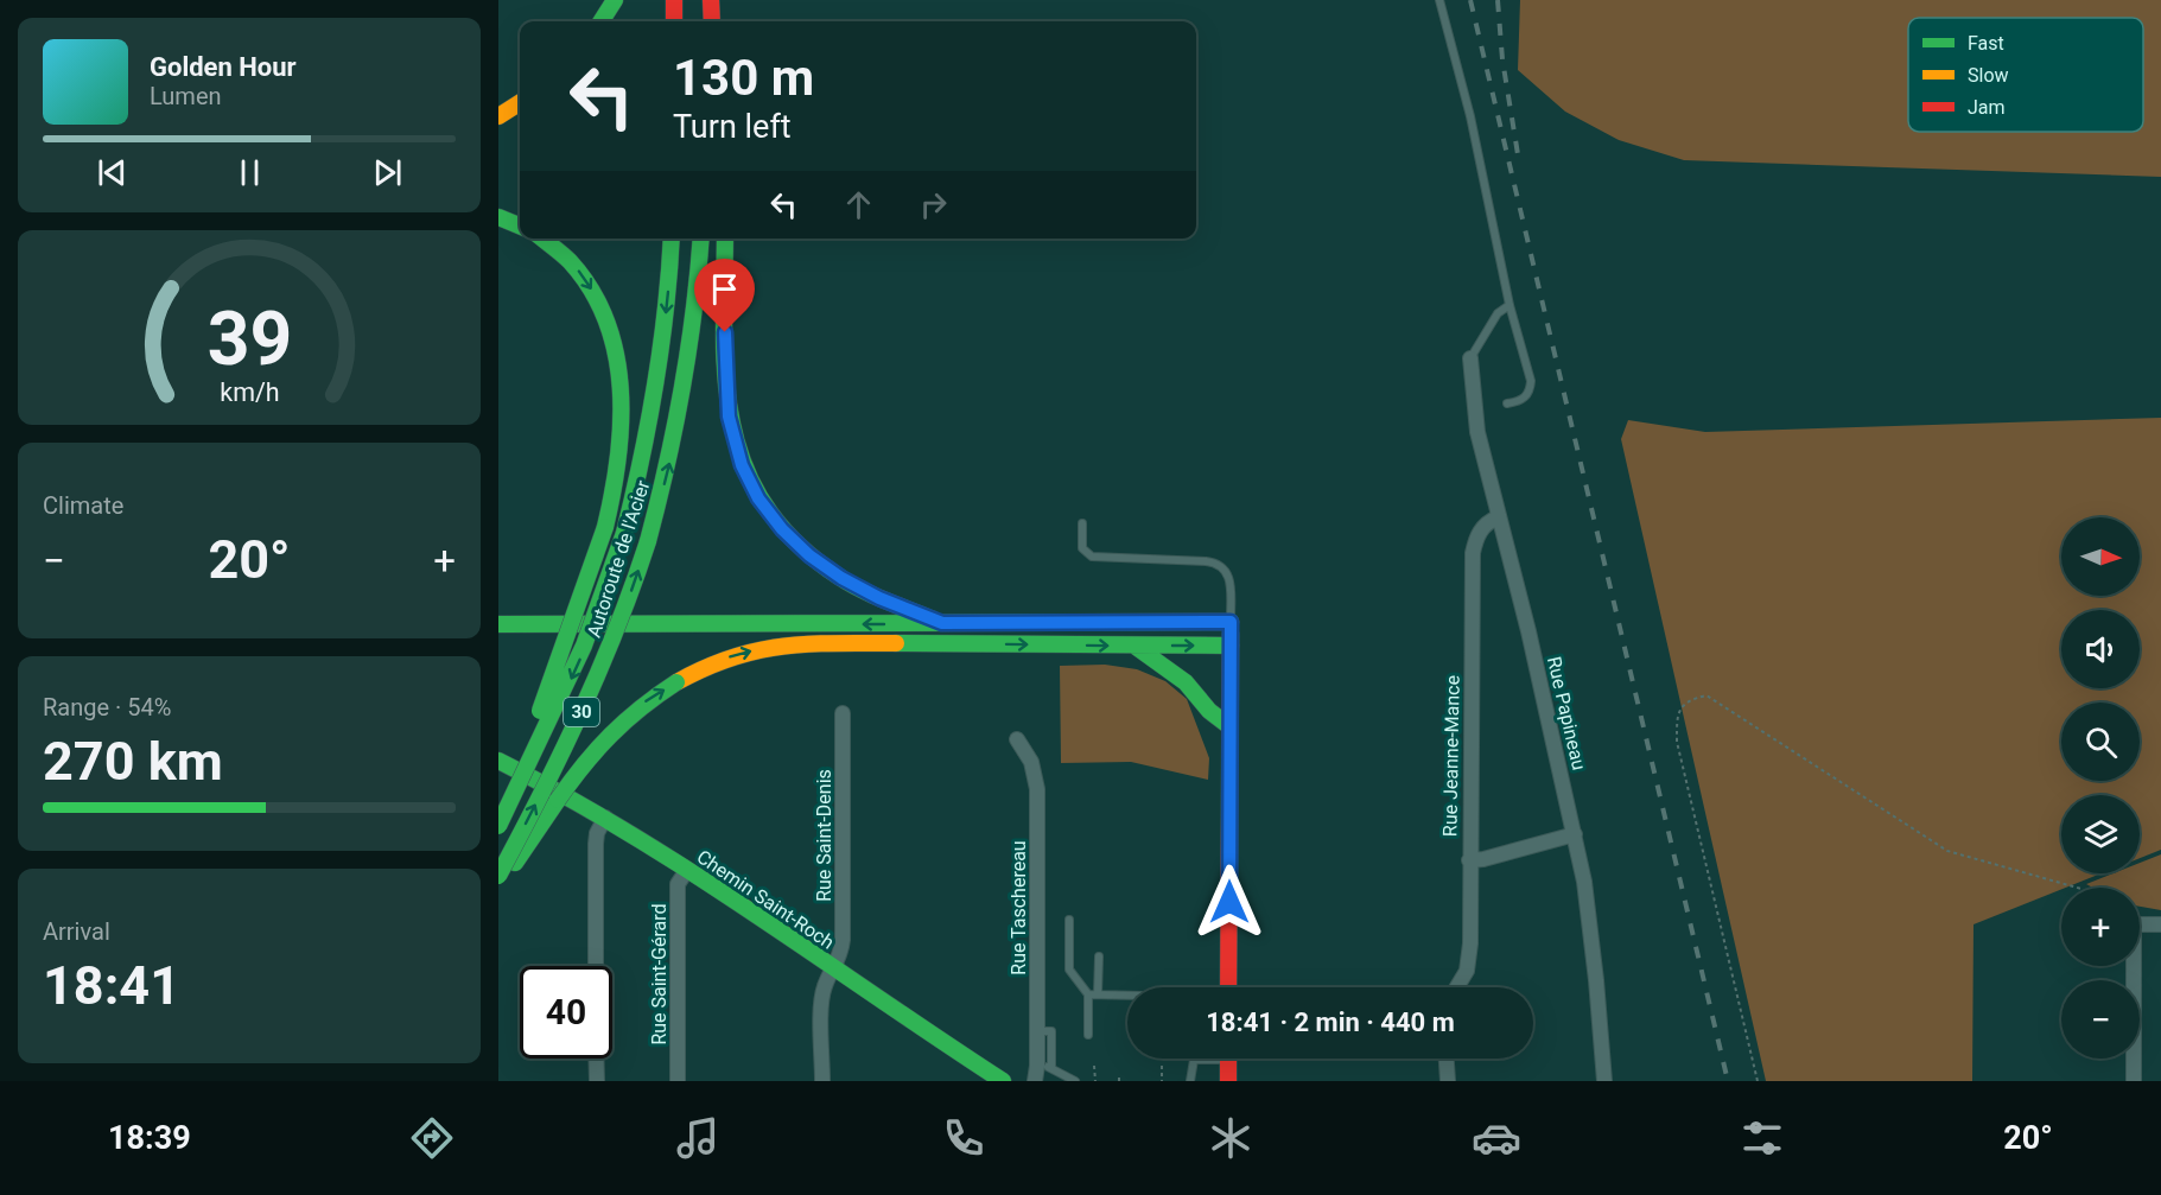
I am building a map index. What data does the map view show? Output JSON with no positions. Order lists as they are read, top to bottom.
{
  "streets": {
    "main road": ["Autoroute de l'Acier", "30", "Chemin Saint-Roch"],
    "street": [
      "Rue Papineau",
      "Rue Jeanne-Mance",
      "Rue Saint-Denis",
      "Rue Taschereau",
      "Rue Saint-Gérard"
    ]
  },
  "crossings": [
    ["Rue Papineau", "Rue Jeanne-Mance"],
    ["Rue Saint-Denis", "Chemin Saint-Roch"],
    ["Chemin Saint-Roch", "Rue Saint-Gérard"]
  ],
  "legend": ["Fast", "Slow", "Jam"],
  "north": "right",
  "page": {
    "turn": ["130 m", "Turn left"],
    "song": ["Golden Hour", "Lumen"],
    "tile": [
      "Climate",
      ["Range · 54%", "270 km"],
      ["Arrival", "18:41"]
    ],
    "map_buttons": ["+", "−"],
    "heat": ["−", "20°", "+"],
    "limit": "40",
    "trip": "18:41 · 2 min · 440 m",
    "tabs": ["18:39", "20°"],
    "gauge": ["39", "km/h"]
  }
}
